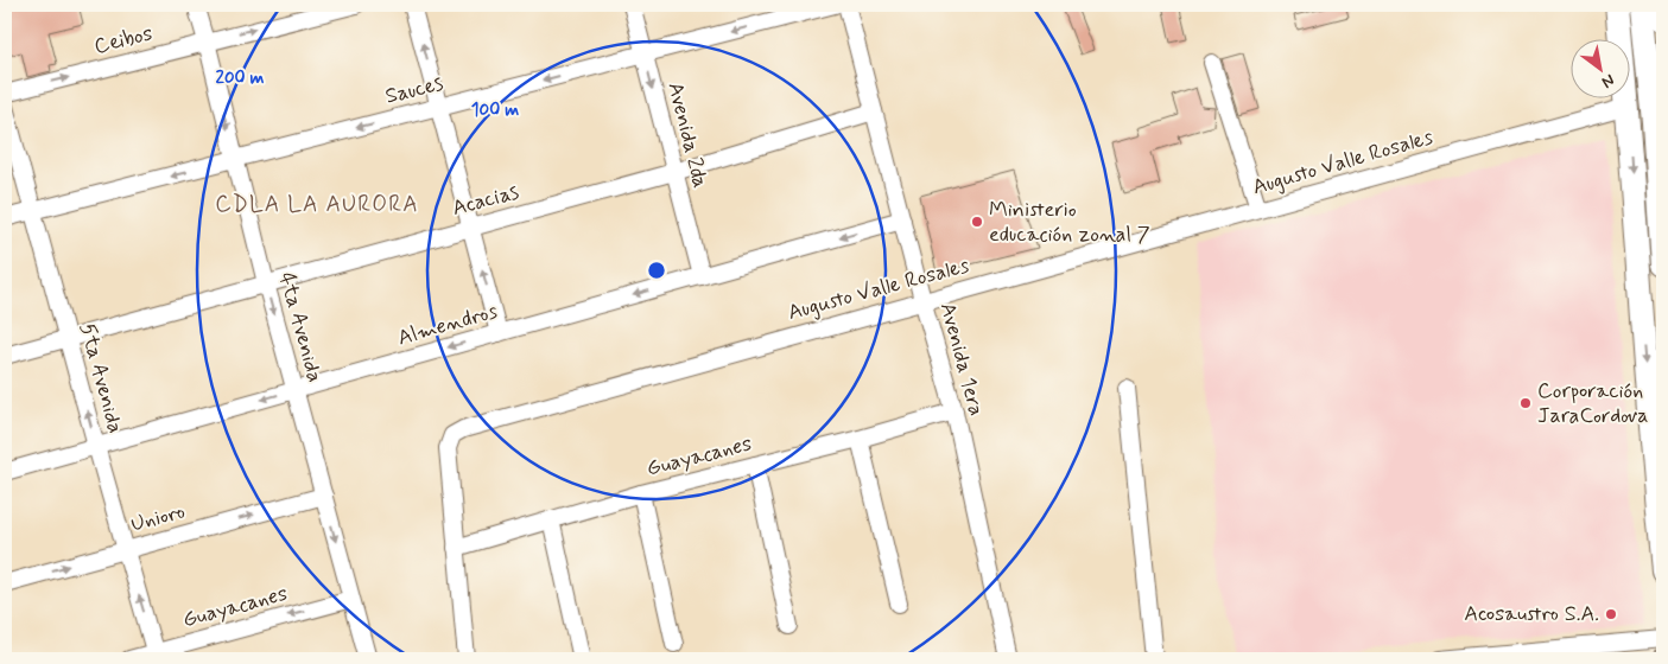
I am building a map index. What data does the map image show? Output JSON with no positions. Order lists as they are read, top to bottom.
{
  "streets": {
    "street": [
      "Ceibos",
      "Sauces",
      "Avenida 2da",
      "Augusto Valle Rosales",
      "Acacias",
      "Almendros",
      "4ta Avenida",
      "Avenida 1era",
      "5ta Avenida",
      "Guayacanes",
      "Unioro"
    ]
  },
  "crossings": [
    ["Ceibos", "4ta Avenida"],
    ["Sauces", "Avenida 2da"],
    ["Sauces", "4ta Avenida"],
    ["Sauces", "5ta Avenida"],
    ["Avenida 2da", "Acacias"],
    ["Avenida 2da", "Almendros"],
    ["Augusto Valle Rosales", "Avenida 1era"],
    ["Augusto Valle Rosales", "Guayacanes"],
    ["Acacias", "4ta Avenida"],
    ["Acacias", "Avenida 1era"],
    ["Acacias", "5ta Avenida"],
    ["Almendros", "4ta Avenida"],
    ["Almendros", "Avenida 1era"],
    ["Almendros", "5ta Avenida"],
    ["4ta Avenida", "Guayacanes"],
    ["4ta Avenida", "Unioro"],
    ["Avenida 1era", "Guayacanes"],
    ["5ta Avenida", "Guayacanes"],
    ["5ta Avenida", "Unioro"]
  ],
  "one_way": [
    "Ceibos",
    "Sauces",
    "Avenida 2da",
    "Almendros",
    "4ta Avenida",
    "5ta Avenida",
    "Unioro"
  ],
  "districts": ["CDLA LA AURORA"],
  "places": ["Ministerio educación zonal 7", "Corporación JaraCordova", "Acosaustro S.A."],
  "north": "bottom right",
  "rings": ["200 m", "100 m"]
}
